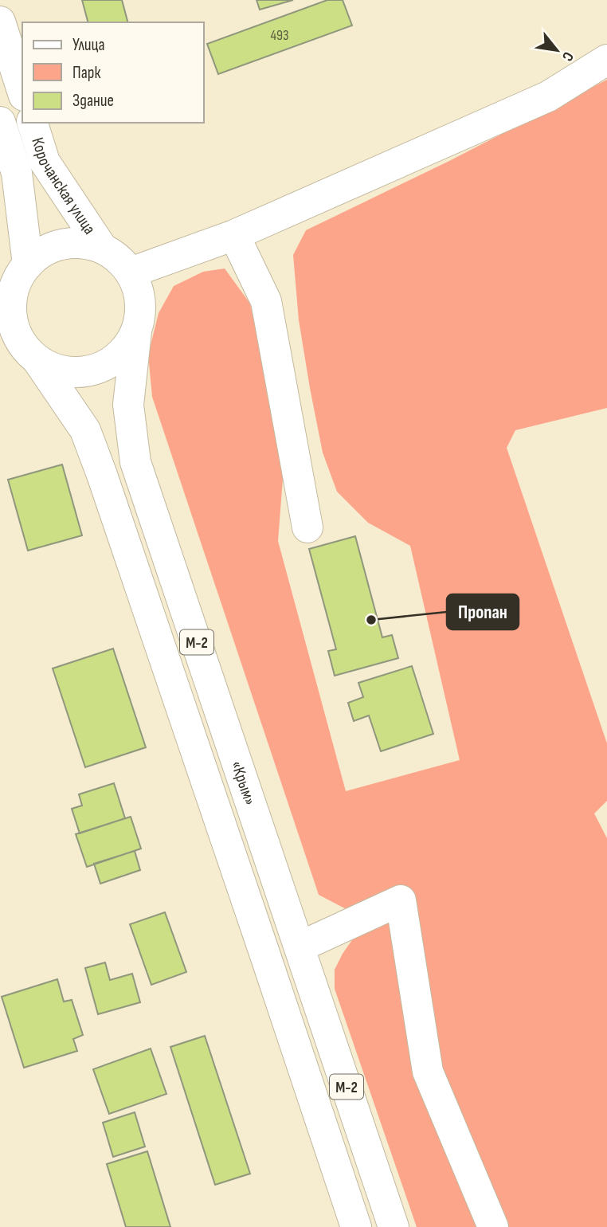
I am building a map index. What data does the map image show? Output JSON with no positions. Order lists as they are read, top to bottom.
{
  "streets": {
    "main road": ["Корочанская улица", "М-2", "«Крым»"]
  },
  "crossings": [
    ["Корочанская улица", "М-2"],
    ["Корочанская улица", "«Крым»"],
    ["М-2", "«Крым»"]
  ],
  "places": ["Пропан"],
  "house_numbers": ["493"],
  "legend": ["Улица", "Парк", "Здание"],
  "north": "bottom right"
}
